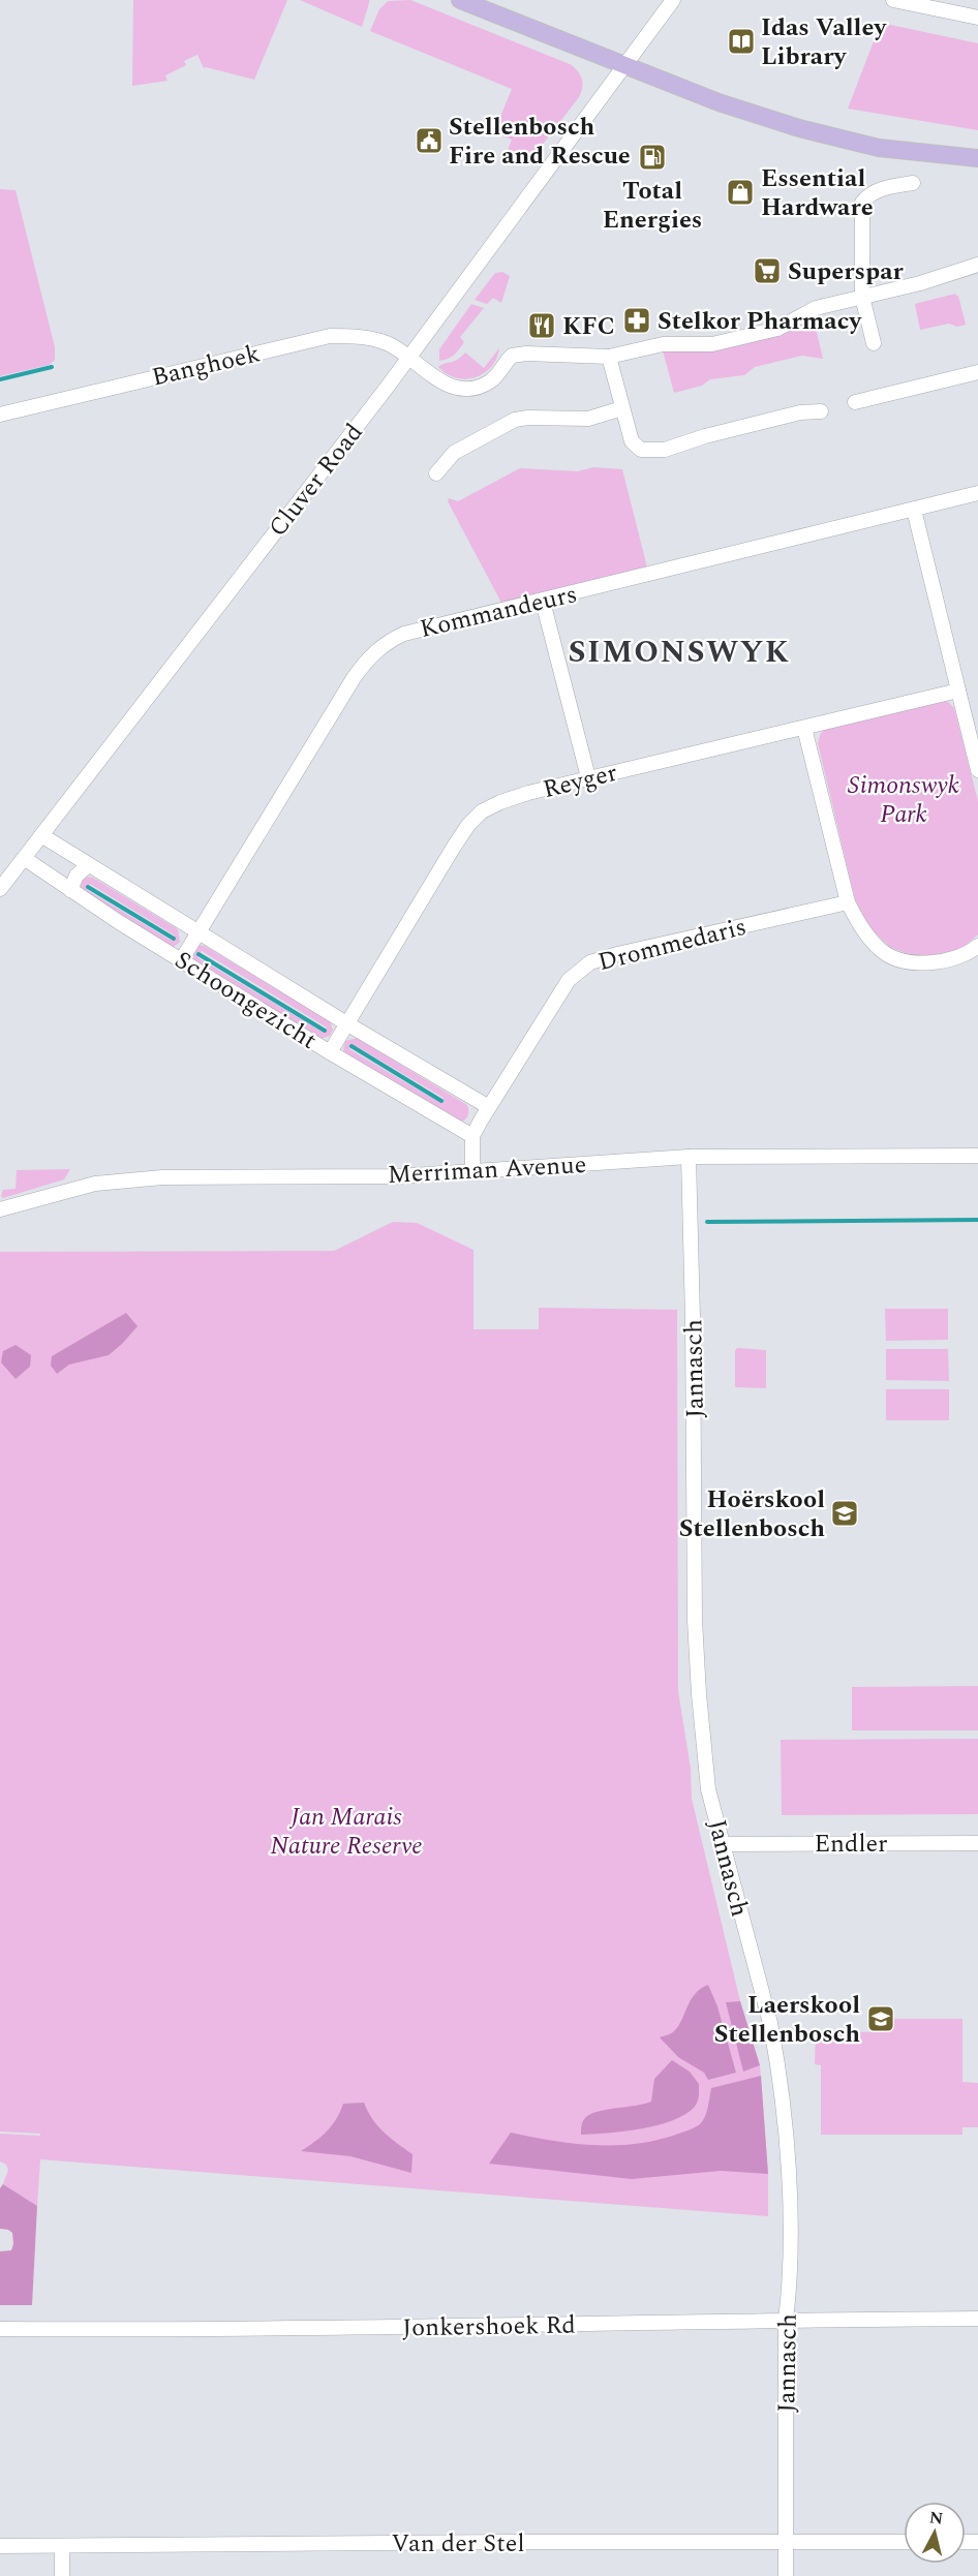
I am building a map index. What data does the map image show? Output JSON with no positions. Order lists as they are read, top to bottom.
{
  "streets": {
    "street": [
      "Banghoek",
      "Cluver Road",
      "Kommandeurs",
      "Reyger",
      "Drommedaris",
      "Schoongezicht",
      "Merriman Avenue",
      "Jannasch",
      "Endler",
      "Jonkershoek Rd",
      "Van der Stel"
    ]
  },
  "crossings": [
    ["Banghoek", "Cluver Road"],
    ["Cluver Road", "Schoongezicht"],
    ["Kommandeurs", "Schoongezicht"],
    ["Reyger", "Schoongezicht"],
    ["Drommedaris", "Schoongezicht"],
    ["Drommedaris", "Merriman Avenue"],
    ["Merriman Avenue", "Jannasch"],
    ["Jannasch", "Endler"],
    ["Jannasch", "Jonkershoek Rd"],
    ["Jannasch", "Van der Stel"]
  ],
  "districts": ["SIMONSWYK"],
  "parks": ["Simonswyk Park", "Jan Marais Nature Reserve"],
  "places": {
    "library": ["Idas Valley Library"],
    "public building": ["Stellenbosch Fire and Rescue"],
    "fuel station": ["Total Energies"],
    "shop": ["Essential Hardware"],
    "supermarket": ["Superspar"],
    "pharmacy": ["Stelkor Pharmacy"],
    "restaurant": ["KFC"],
    "school or university": ["Hoërskool Stellenbosch", "Laerskool Stellenbosch"]
  },
  "north": "top"
}
